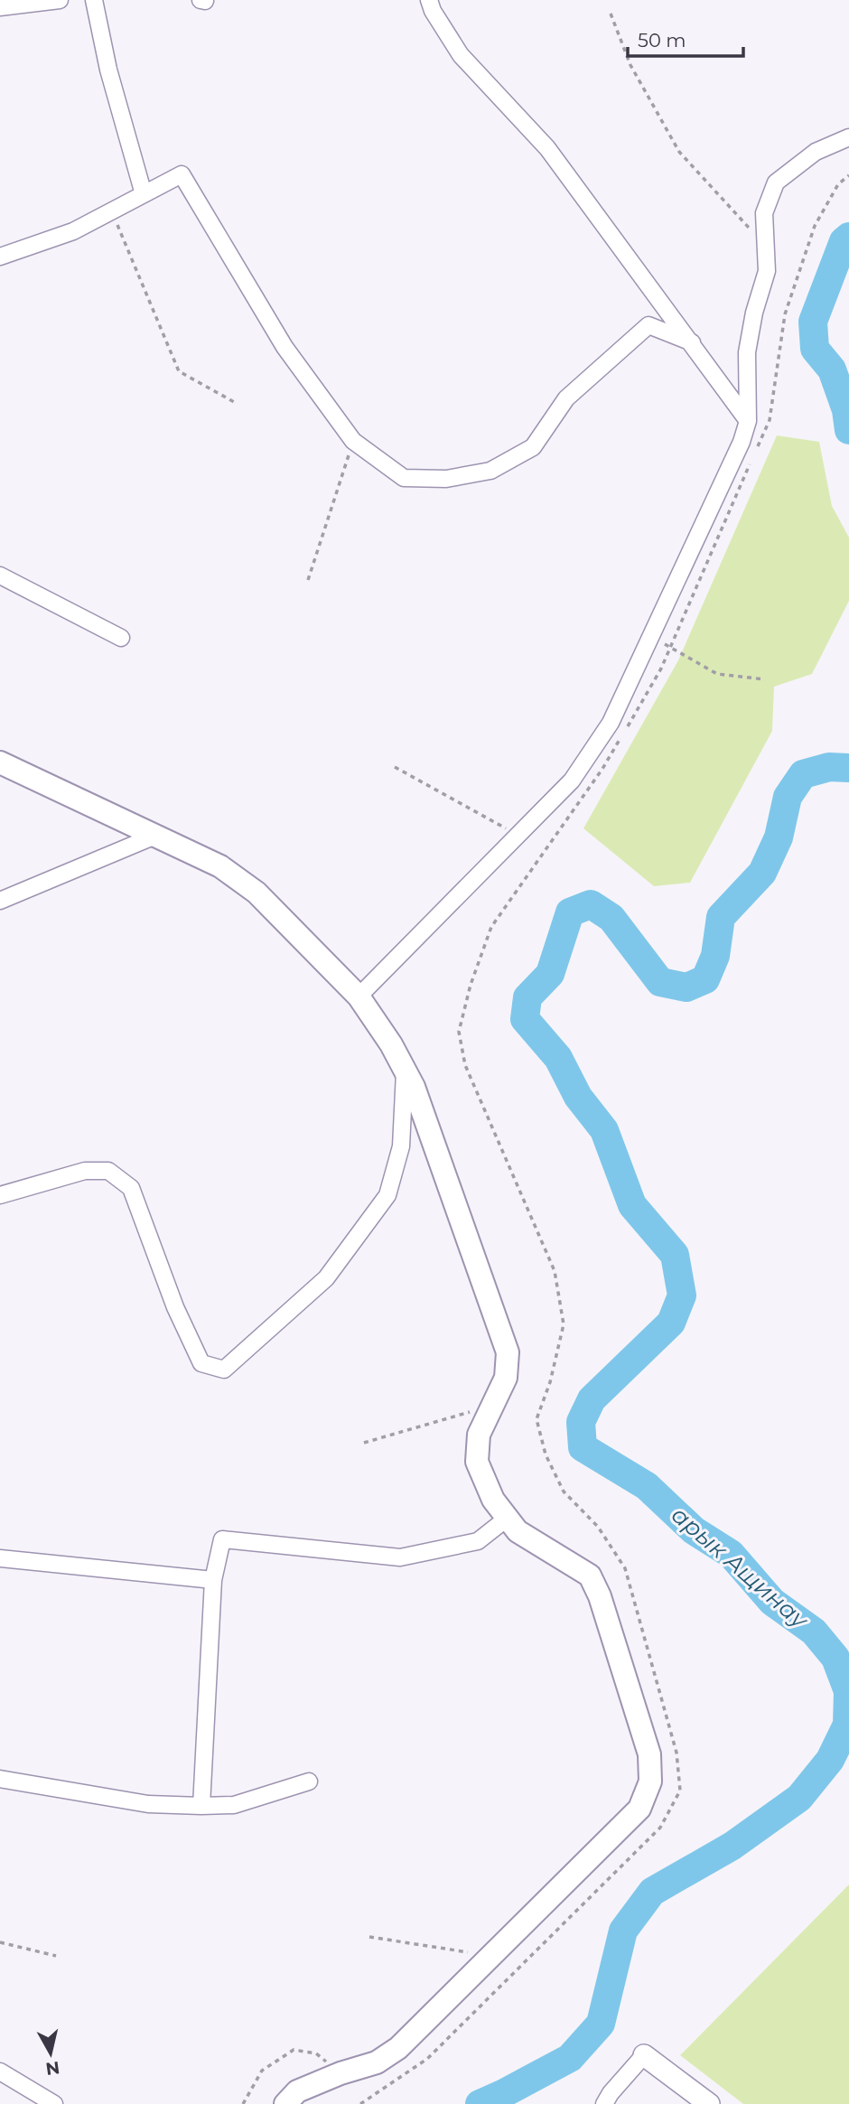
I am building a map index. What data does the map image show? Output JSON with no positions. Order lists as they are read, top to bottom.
{
  "water": ["арык Ащинау"],
  "scale_bar": "50 m",
  "north": "bottom"
}
